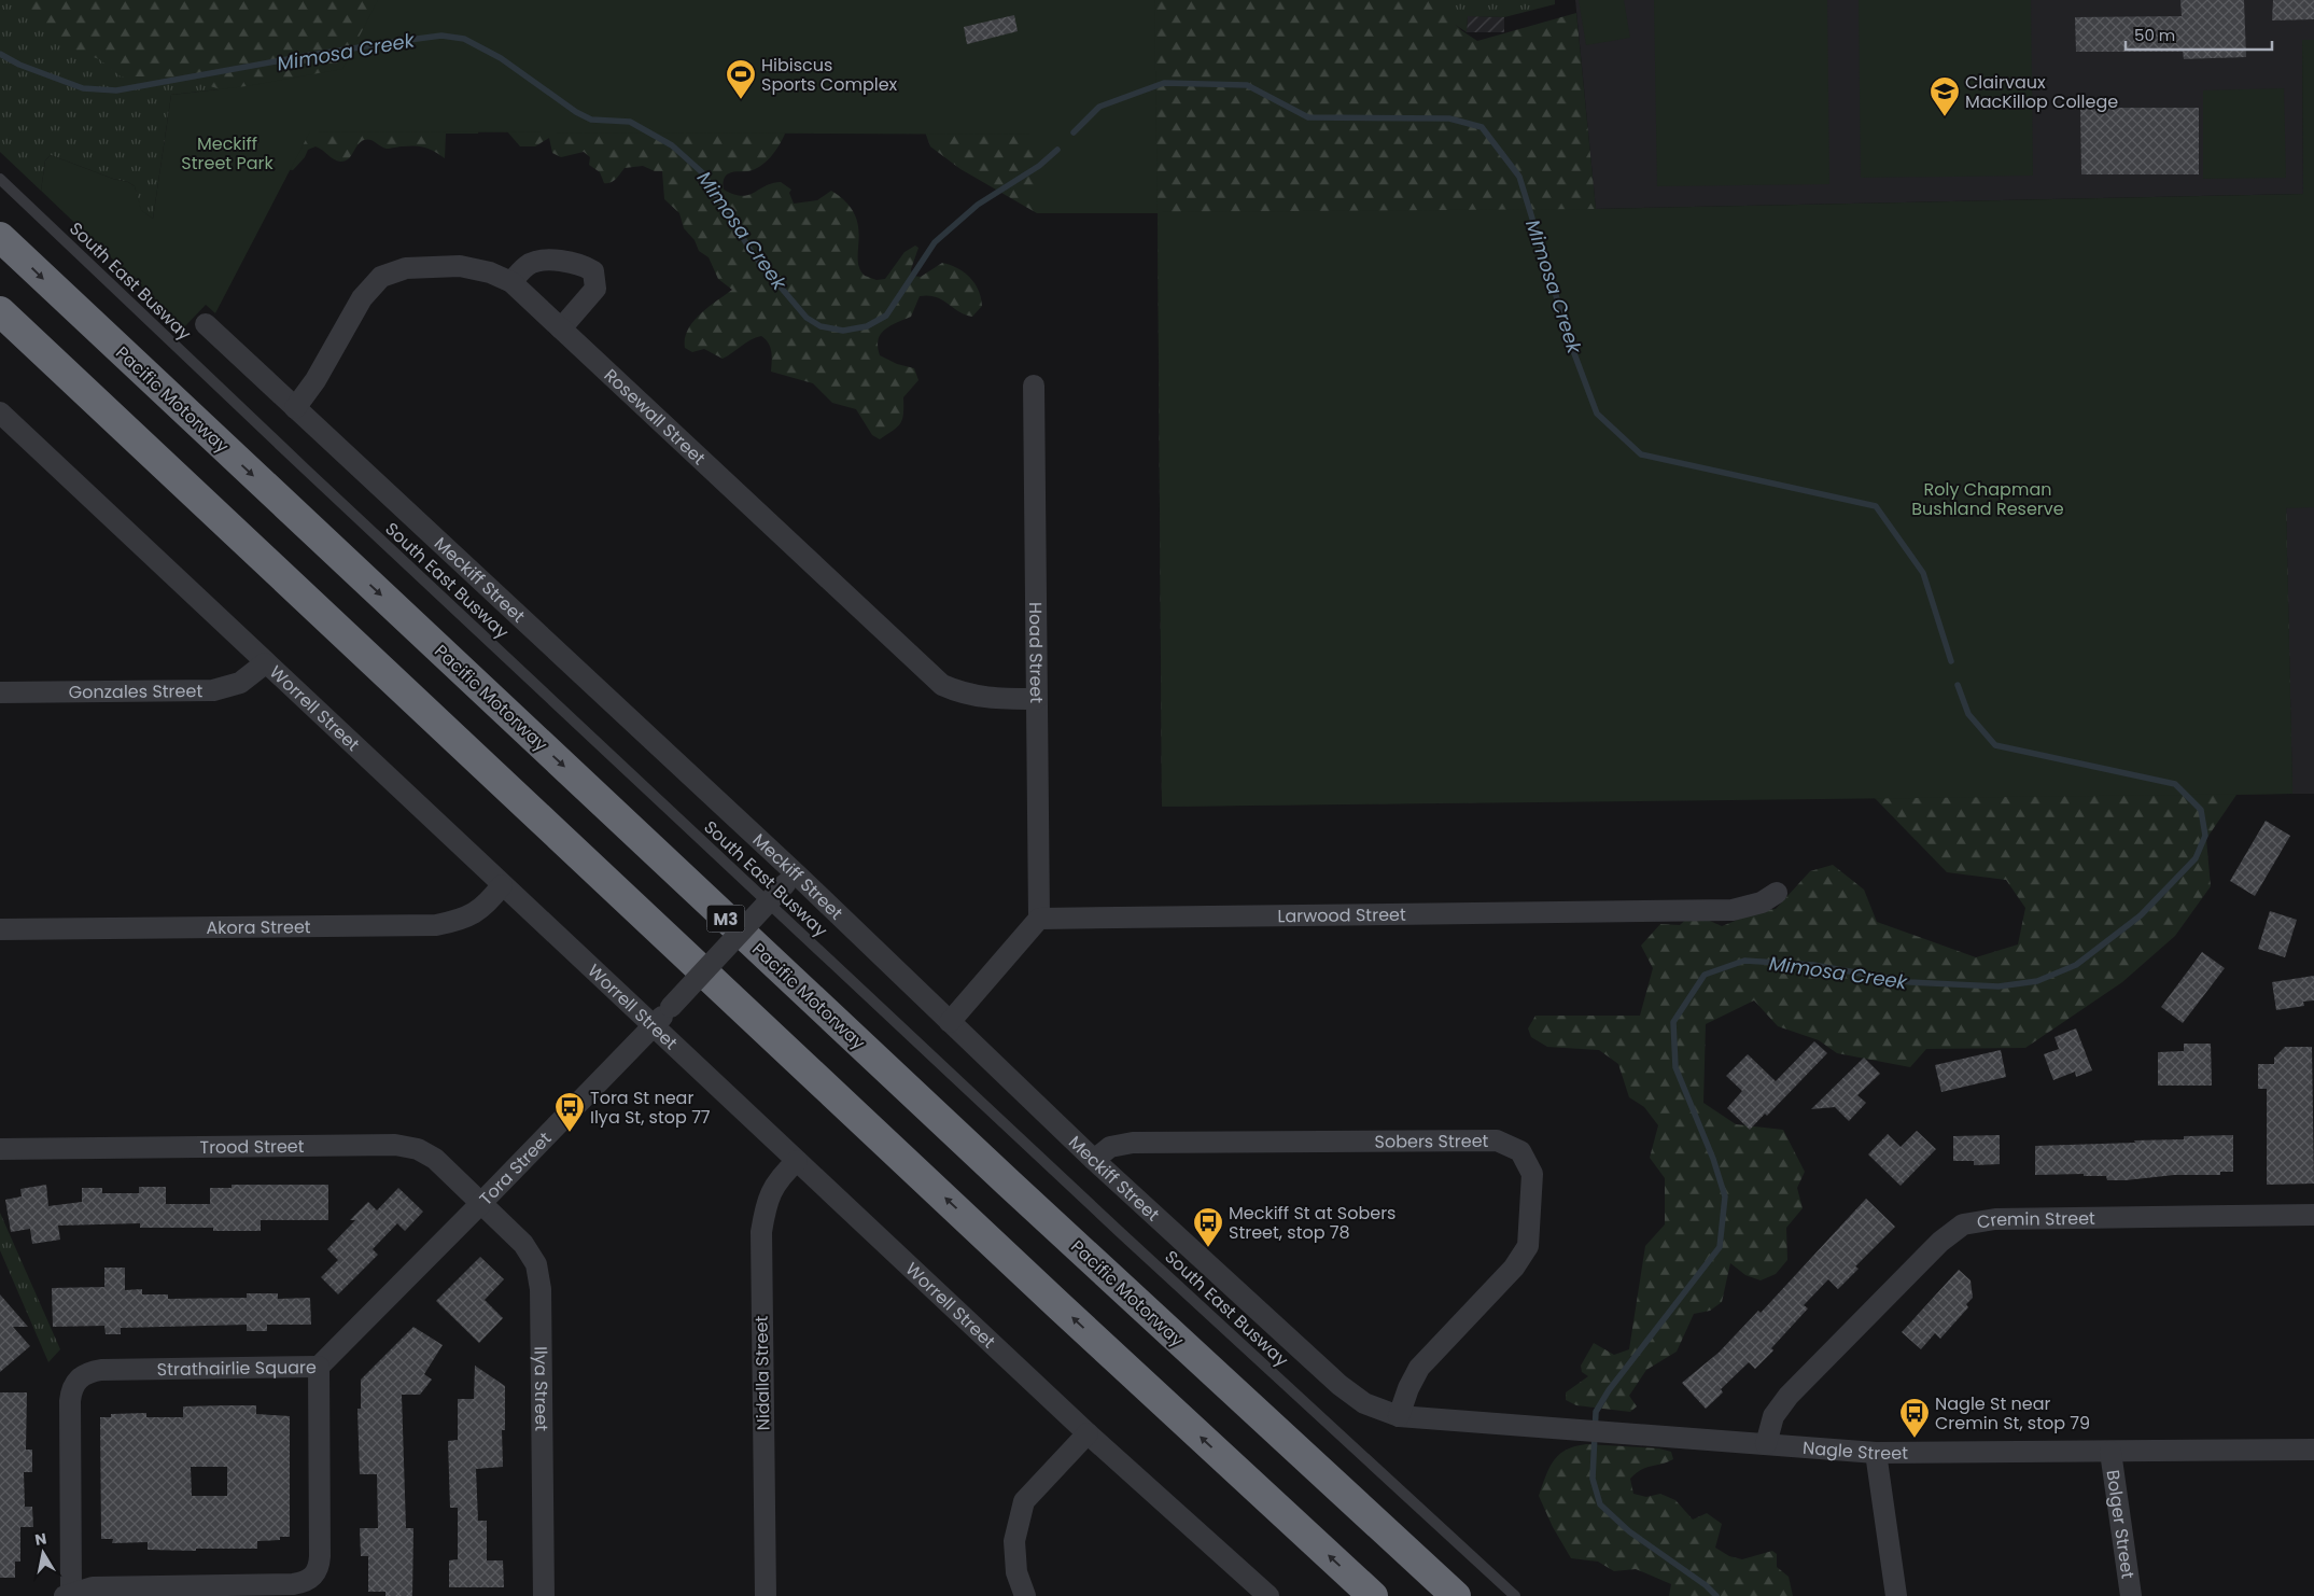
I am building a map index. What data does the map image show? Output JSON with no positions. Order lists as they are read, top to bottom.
{
  "streets": {
    "highway": ["Pacific Motorway", "M3"],
    "street": [
      "Rosewall Street",
      "Meckiff Street",
      "Hoad Street",
      "Gonzales Street",
      "Worrell Street",
      "Larwood Street",
      "Akora Street",
      "Sobers Street",
      "Trood Street",
      "Tora Street",
      "Cremin Street",
      "Strathairlie Square",
      "Nidalla Street",
      "Ilya Street",
      "Nagle Street",
      "Bolger Street"
    ],
    "lane": ["South East Busway"]
  },
  "crossings": [
    ["Rosewall Street", "Meckiff Street"],
    ["Rosewall Street", "Hoad Street"],
    ["Meckiff Street", "Sobers Street"],
    ["Meckiff Street", "Tora Street"],
    ["Meckiff Street", "Nagle Street"],
    ["Hoad Street", "Larwood Street"],
    ["Gonzales Street", "Worrell Street"],
    ["Worrell Street", "Akora Street"],
    ["Worrell Street", "Tora Street"],
    ["Worrell Street", "Nidalla Street"],
    ["Sobers Street", "Nagle Street"],
    ["Trood Street", "Tora Street"],
    ["Trood Street", "Ilya Street"],
    ["Tora Street", "Strathairlie Square"],
    ["Tora Street", "Ilya Street"],
    ["Cremin Street", "Nagle Street"],
    ["Nagle Street", "Bolger Street"]
  ],
  "water": ["Mimosa Creek"],
  "parks": ["Meckiff Street Park", "Roly Chapman Bushland Reserve"],
  "places": {
    "sports": ["Hibiscus Sports Complex"],
    "school or university": ["Clairvaux MacKillop College"],
    "bus stop": ["Tora St near Ilya St, stop 77", "Meckiff St at Sobers Street, stop 78", "Nagle St near Cremin St, stop 79"]
  },
  "scale_bar": "50 m",
  "north": "top"
}
